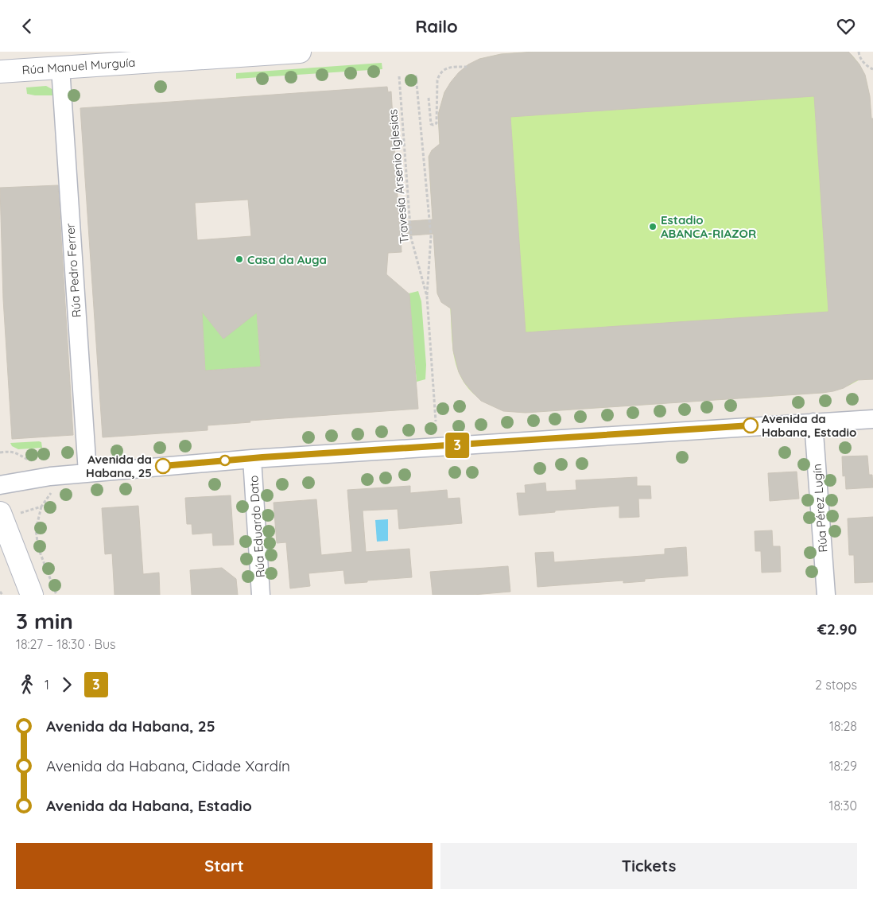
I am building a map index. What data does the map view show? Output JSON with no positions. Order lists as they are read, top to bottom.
{
  "streets": {
    "main road": ["Rúa Manuel Murguía"],
    "street": ["Rúa Pedro Ferrer", "Rúa Pérez Lugín", "Rúa Eduardo Dato"],
    "path": ["Travesía Arsenio Iglesias"]
  },
  "crossings": [
    ["Rúa Manuel Murguía", "Rúa Pedro Ferrer"]
  ],
  "places": [
    "Estadio ABANCA-RIAZOR",
    "Casa da Auga",
    "Avenida da Habana, Estadio",
    "Avenida da Habana, 25"
  ],
  "lines": ["bus line 3"],
  "page": {
    "header": "Railo",
    "on_map": "3",
    "heading": ["3 min", "18:27 – 18:30 · Bus", "€2.90"],
    "legs": ["1", "3", "2 stops"],
    "list": [
      {
        "name": "Avenida da Habana, 25",
        "value": "18:28"
      },
      {
        "name": "Avenida da Habana, Cidade Xardín",
        "value": "18:29"
      },
      {
        "name": "Avenida da Habana, Estadio",
        "value": "18:30"
      }
    ],
    "buttons": ["Start", "Tickets"]
  }
}
